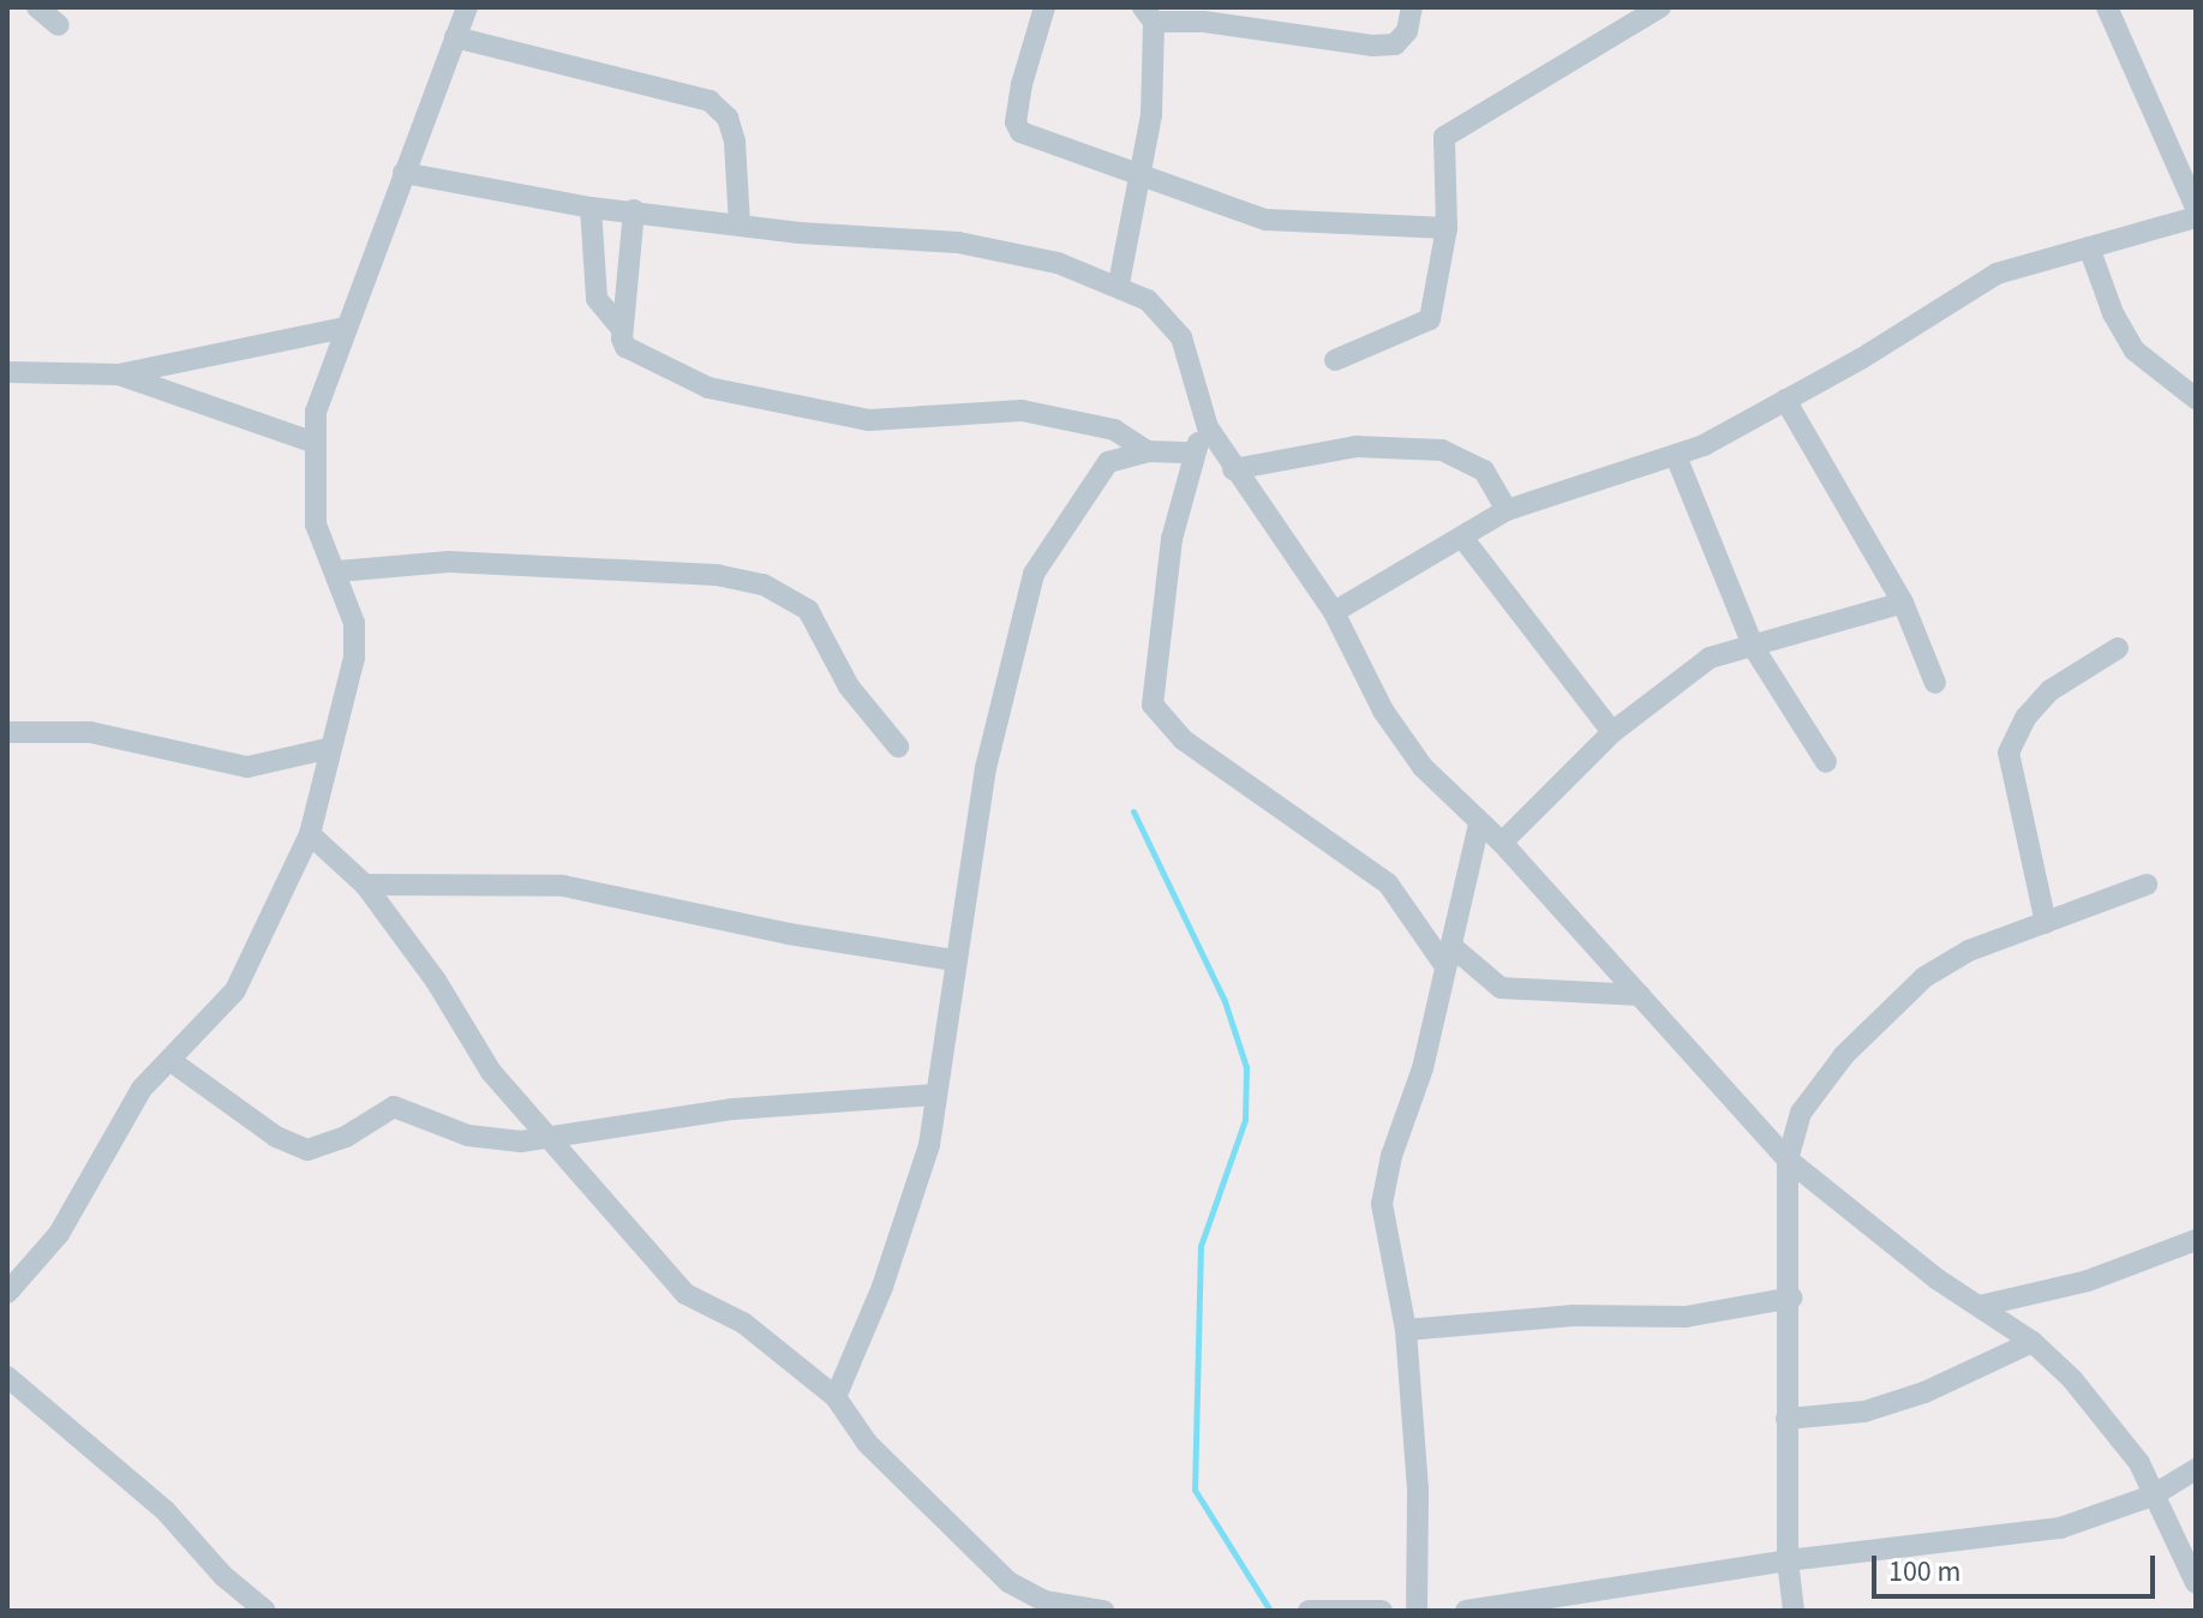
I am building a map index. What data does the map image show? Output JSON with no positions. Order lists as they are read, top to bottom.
{
  "scale_bar": "100 m"
}
